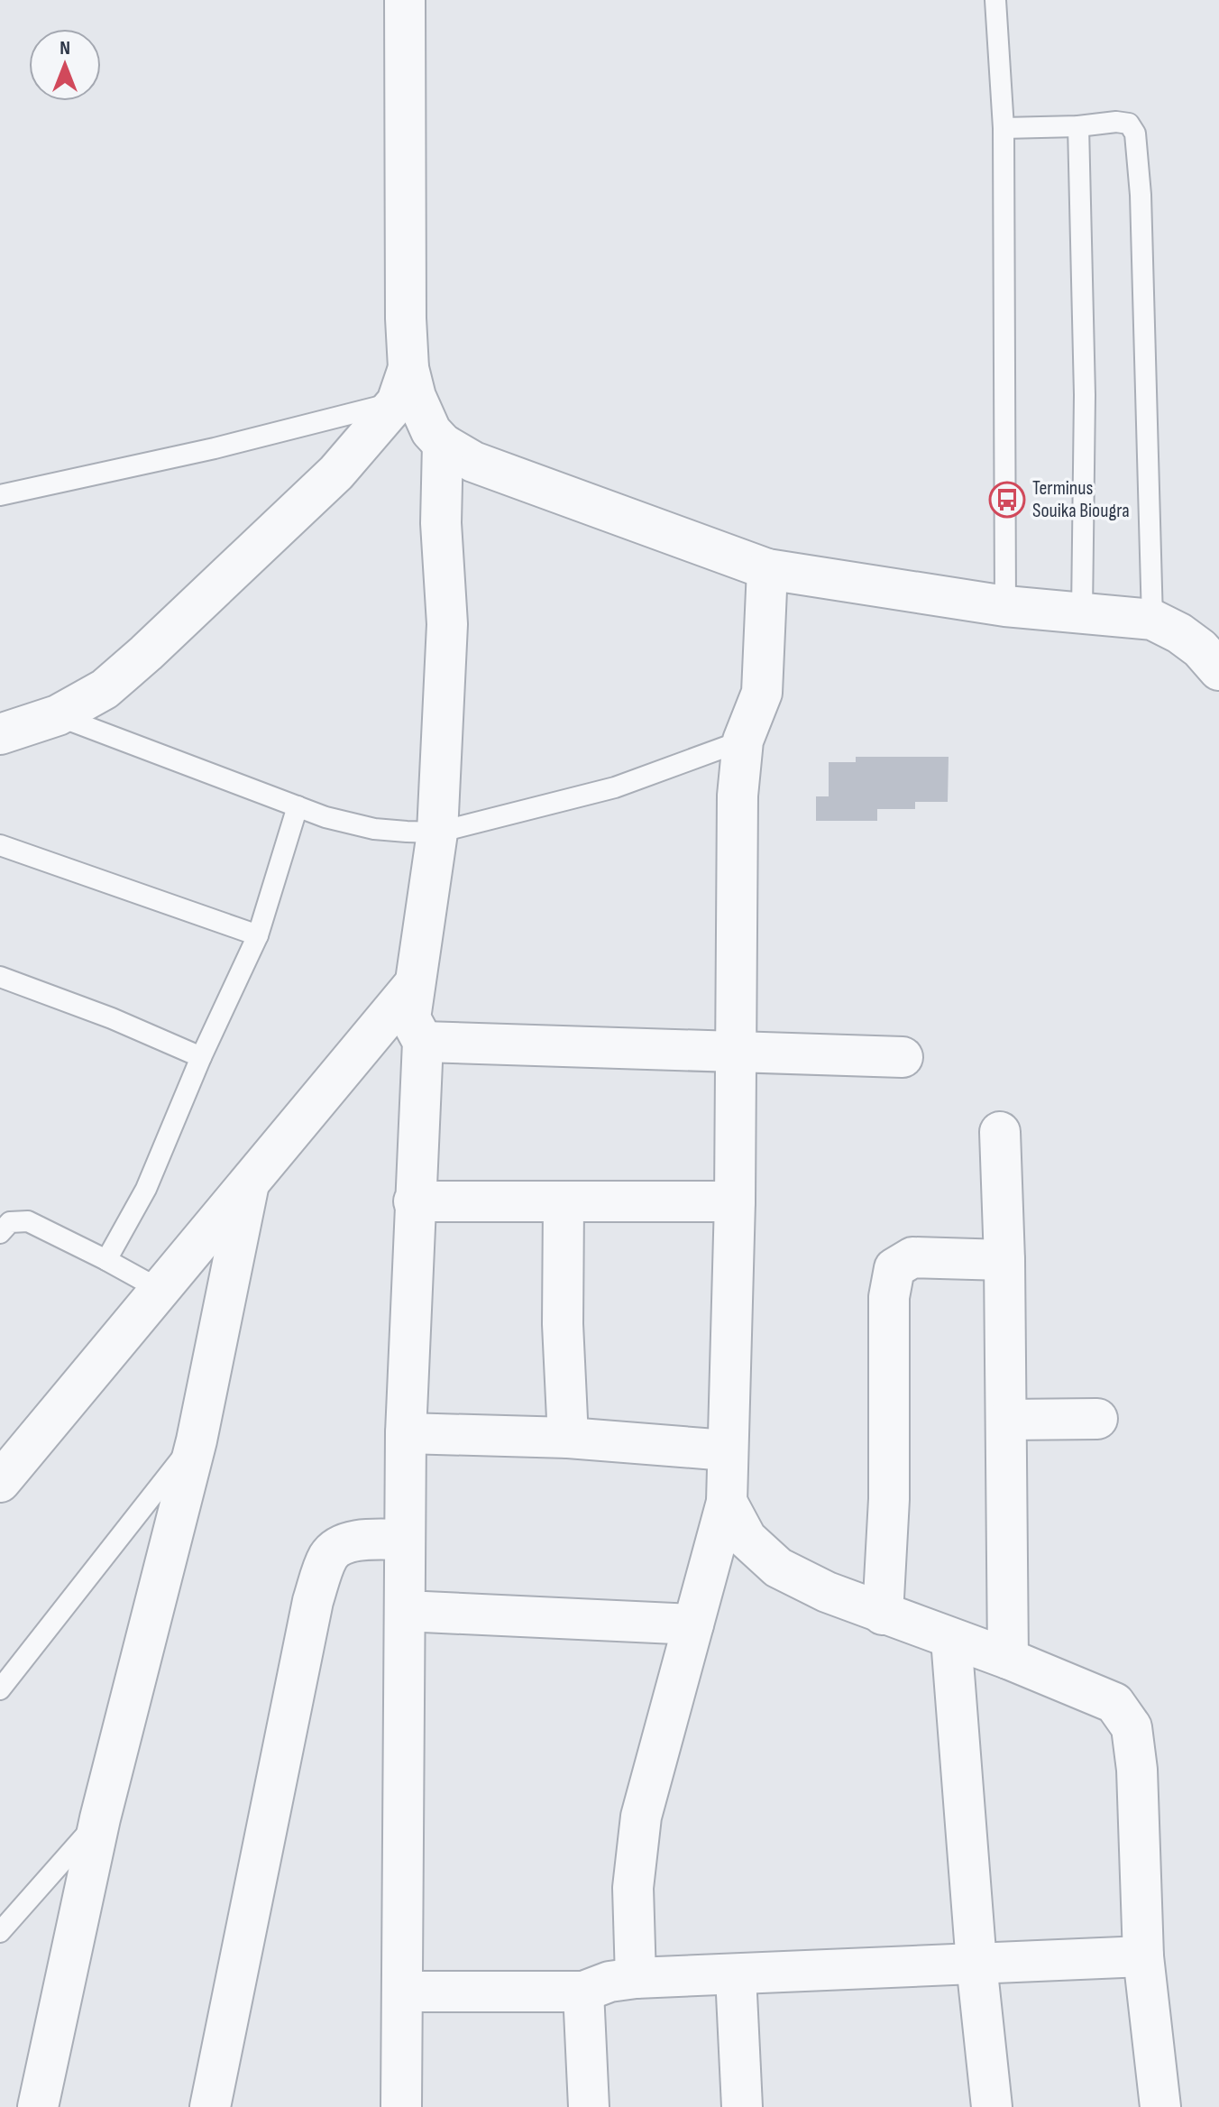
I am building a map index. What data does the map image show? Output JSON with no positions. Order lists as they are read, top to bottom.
{
  "places": {
    "bus stop": ["Terminus Souika Biougra"]
  },
  "north": "top"
}
